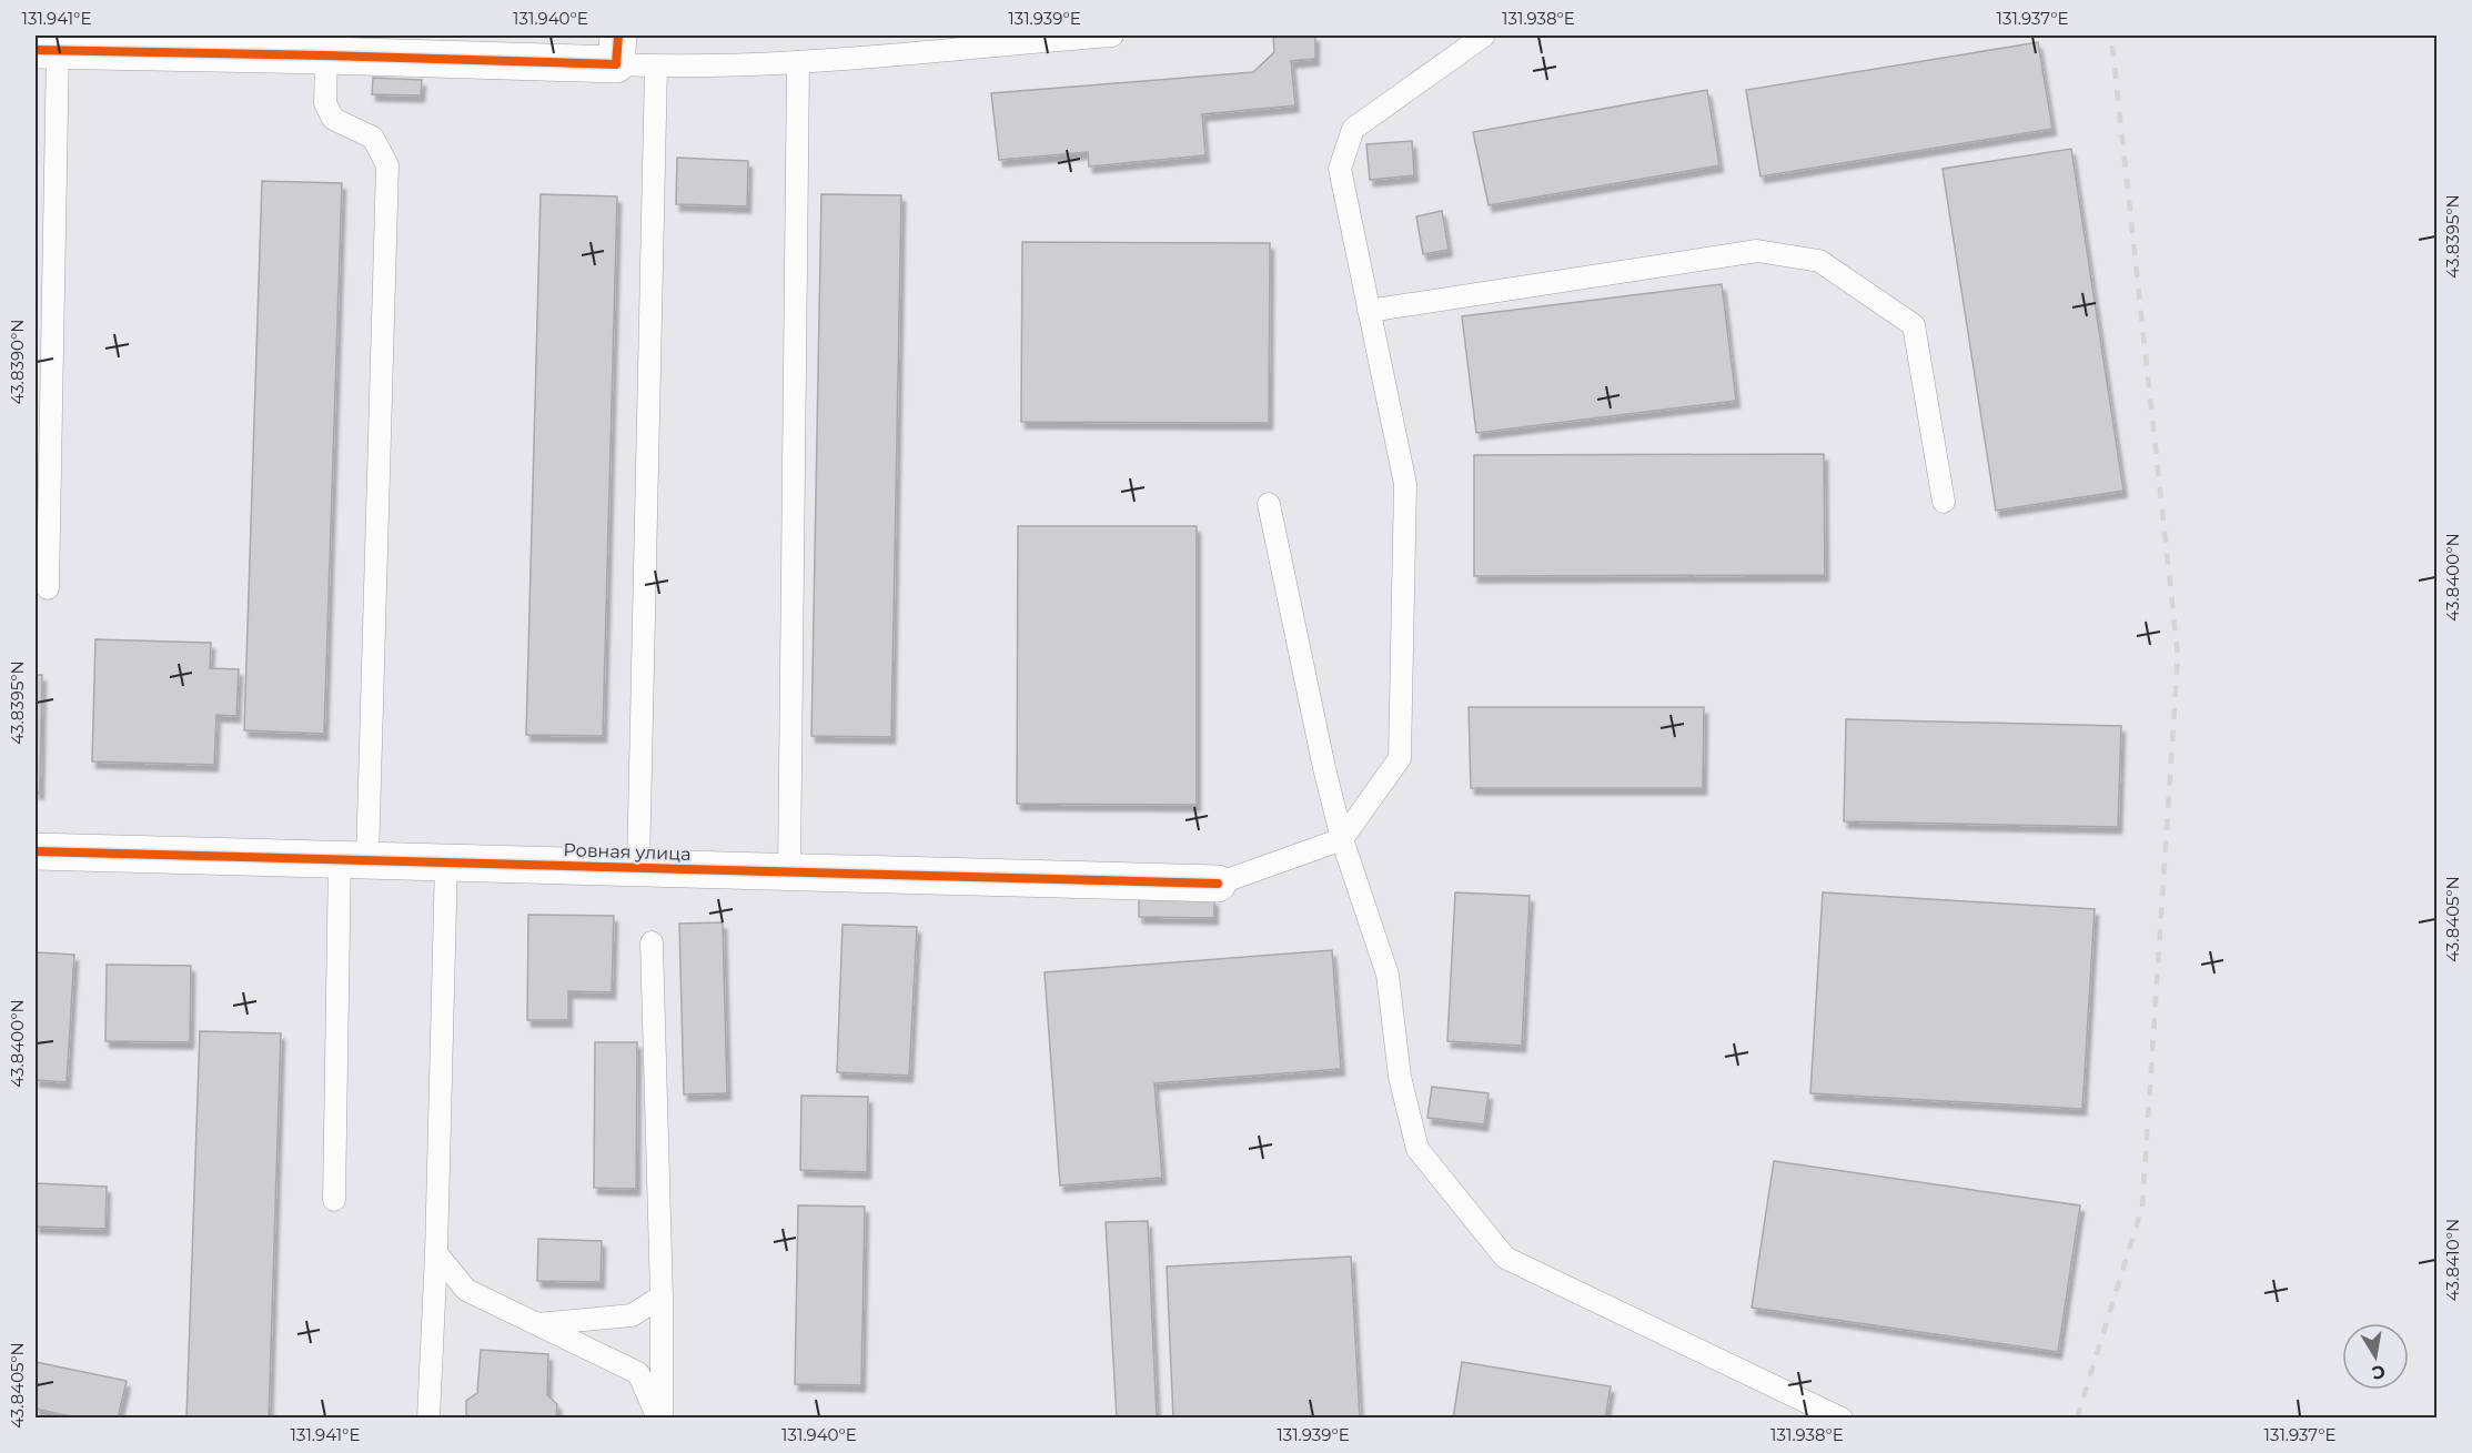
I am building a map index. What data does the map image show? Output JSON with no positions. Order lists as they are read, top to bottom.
{
  "streets": {
    "street": ["Ровная улица"]
  },
  "north": "bottom",
  "coordinates": [
    "131.941°E",
    "131.940°E",
    "131.939°E",
    "131.938°E",
    "131.937°E",
    "43.8395°N",
    "43.8390°N",
    "43.8400°N",
    "43.8405°N",
    "43.8410°N"
  ]
}
